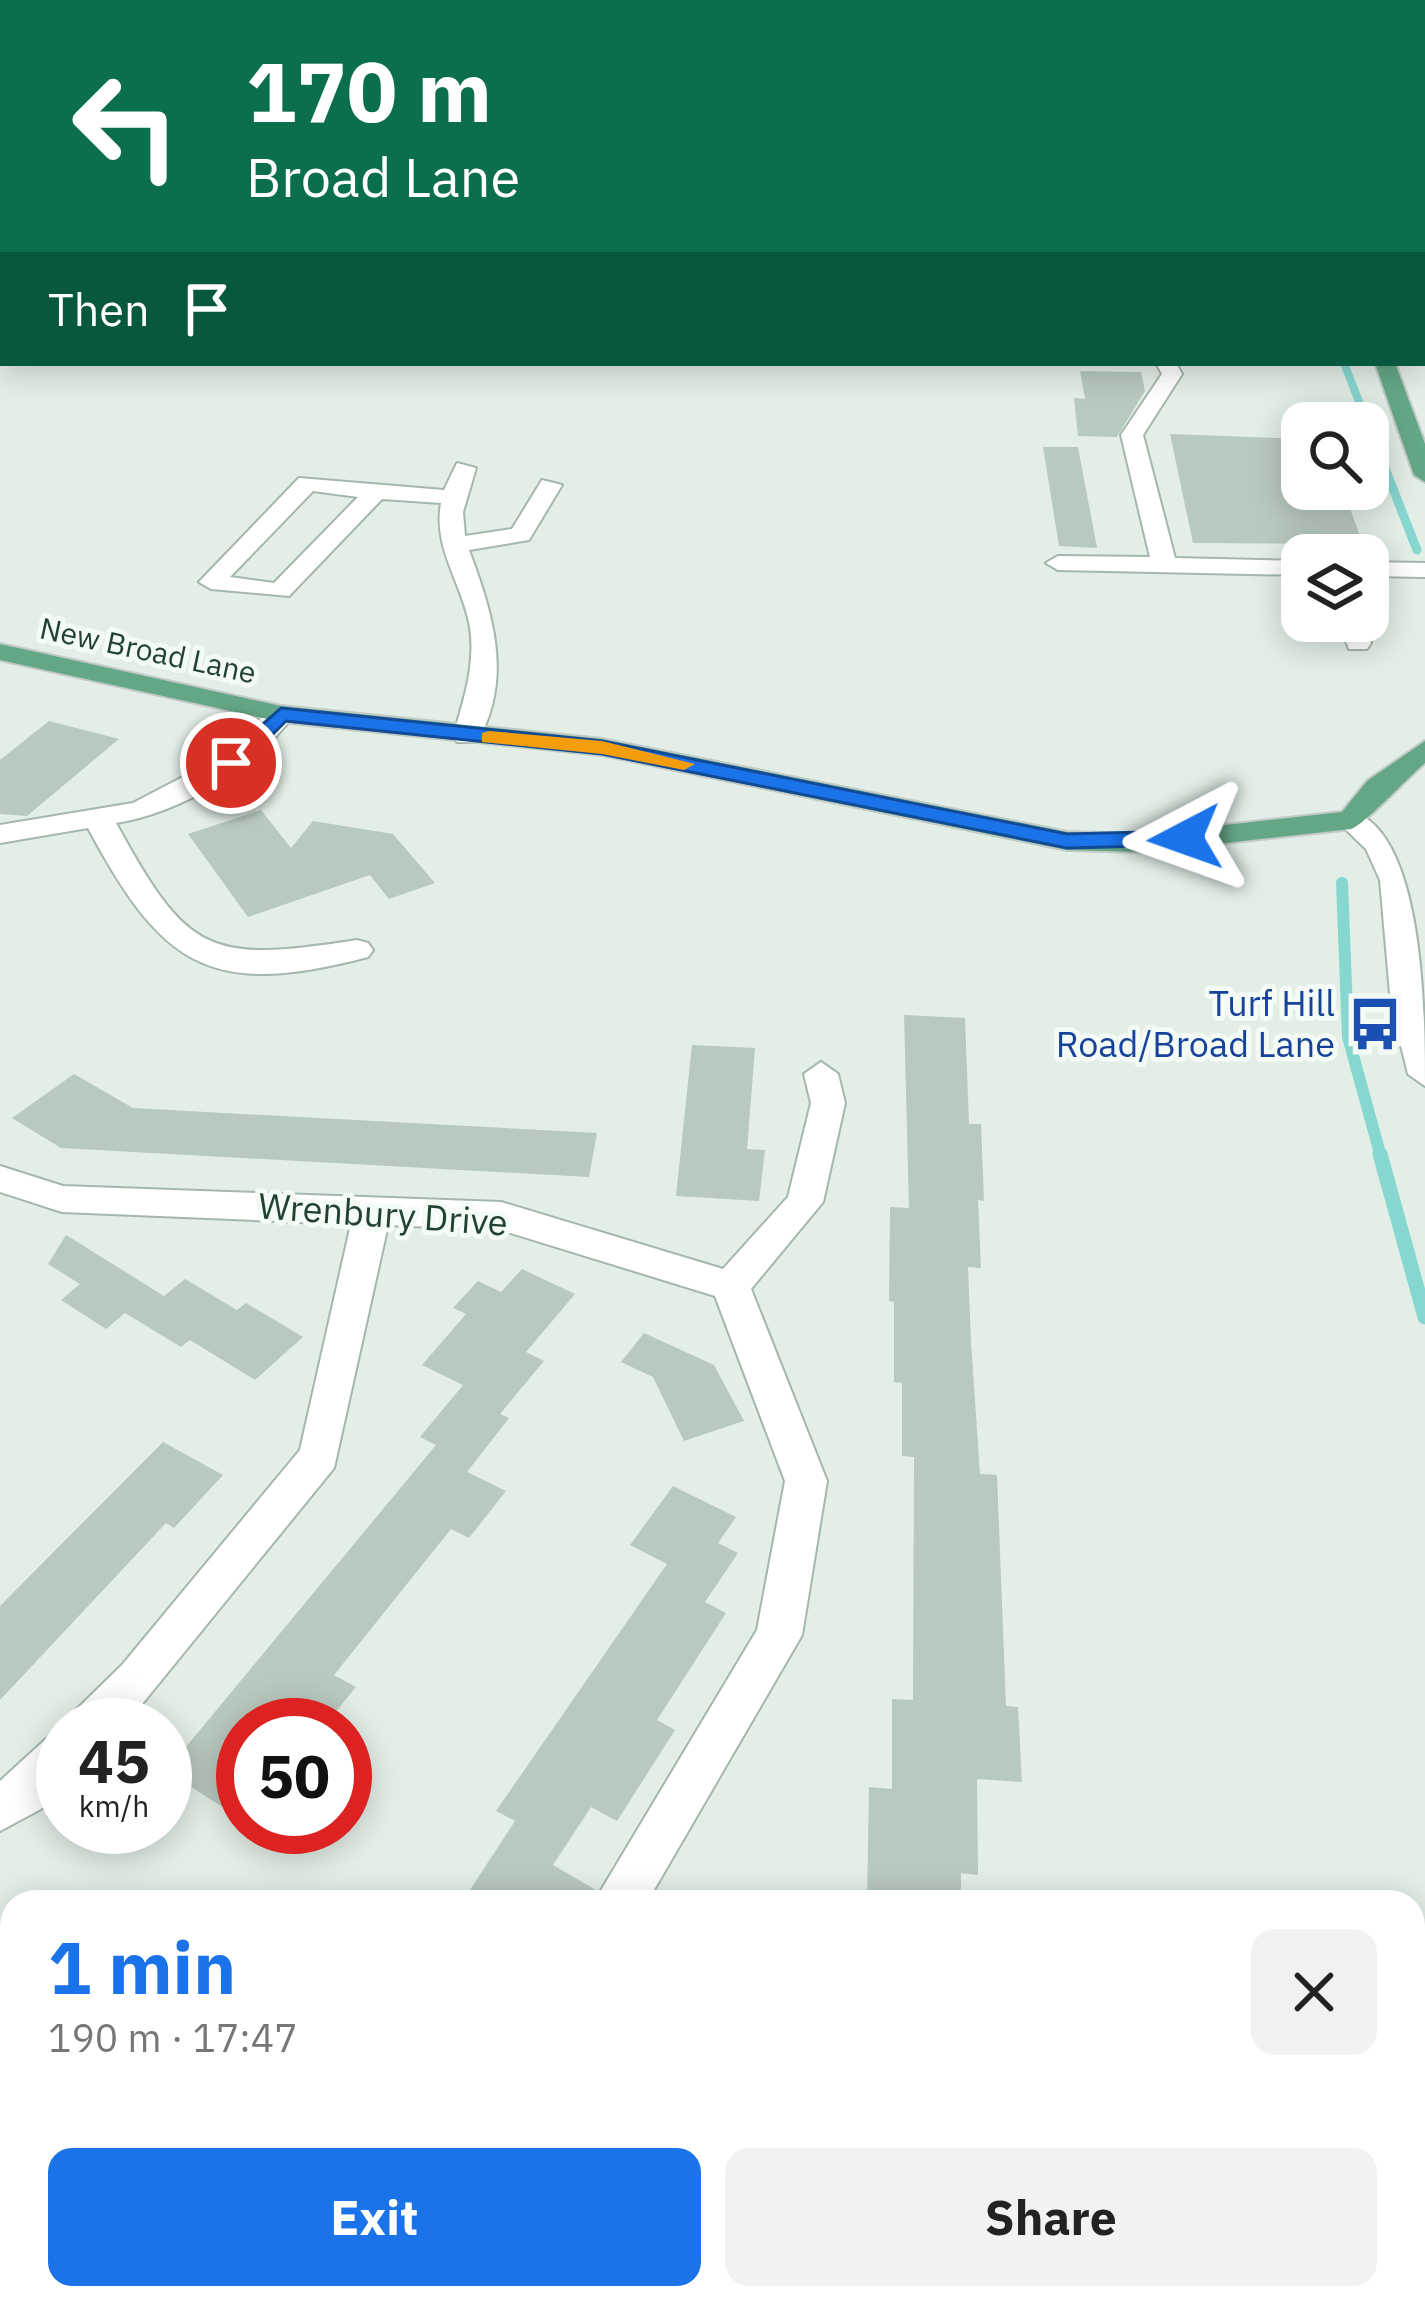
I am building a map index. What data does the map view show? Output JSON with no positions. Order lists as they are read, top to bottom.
{
  "streets": {
    "main road": ["New Broad Lane"],
    "street": ["Wrenbury Drive"]
  },
  "places": {
    "bus stop": ["Turf Hill Road/Broad Lane"]
  },
  "page": {
    "turn": ["170 m", "Broad Lane"],
    "then": "Then",
    "speed": "45 km/h",
    "limit": "50",
    "heading": ["1 min", "190 m · 17:47"],
    "buttons": ["Exit", "Share"]
  }
}
